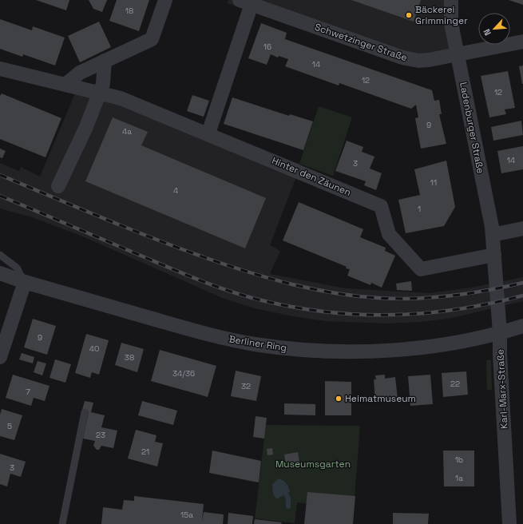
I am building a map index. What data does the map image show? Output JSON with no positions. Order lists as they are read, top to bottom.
{
  "streets": {
    "street": [
      "Schwetzinger Straße",
      "Ladenburger Straße",
      "Hinter den Zäunen",
      "Berliner Ring",
      "Karl-Marx-Straße"
    ]
  },
  "crossings": [
    ["Schwetzinger Straße", "Ladenburger Straße"],
    ["Ladenburger Straße", "Hinter den Zäunen"],
    ["Ladenburger Straße", "Karl-Marx-Straße"],
    ["Hinter den Zäunen", "Karl-Marx-Straße"],
    ["Berliner Ring", "Karl-Marx-Straße"]
  ],
  "parks": ["Museumsgarten"],
  "places": ["Bäckerei Grimminger", "Heimatmuseum"],
  "house_numbers": [
    "18",
    "16",
    "14",
    "12",
    "12",
    "9",
    "4a",
    "14",
    "3",
    "11",
    "4",
    "1",
    "9",
    "40",
    "38",
    "34/36",
    "22",
    "32",
    "7",
    "5",
    "23",
    "21",
    "1b",
    "3",
    "1a",
    "15a"
  ],
  "north": "bottom left"
}
